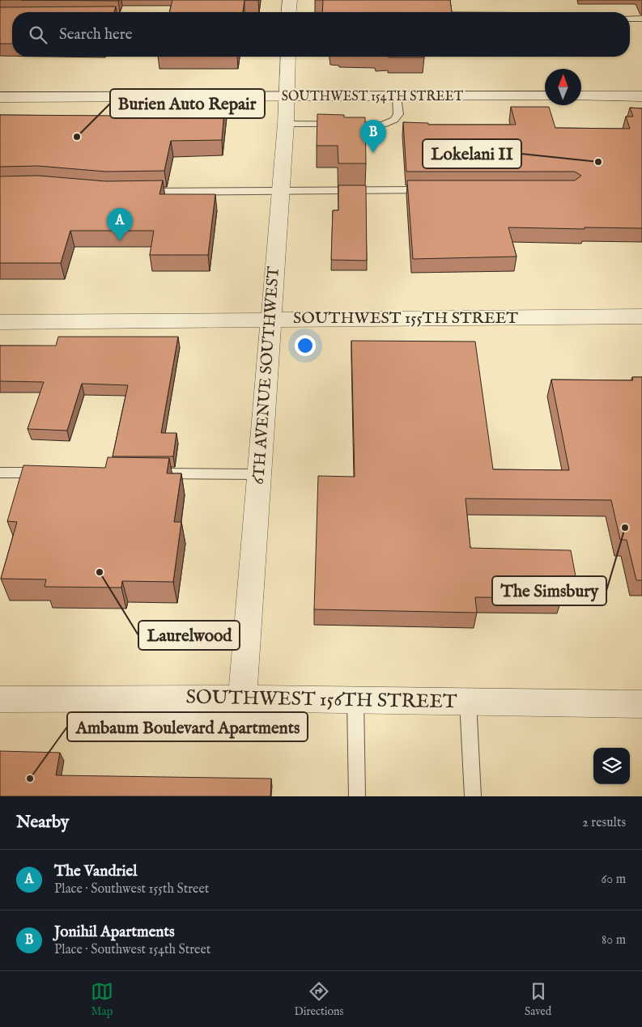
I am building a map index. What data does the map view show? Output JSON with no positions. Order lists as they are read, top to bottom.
{
  "streets": {
    "street": [
      "SOUTHWEST 154TH STREET",
      "SOUTHWEST 155TH STREET",
      "6TH AVENUE SOUTHWEST",
      "SOUTHWEST 156TH STREET"
    ]
  },
  "crossings": [
    ["SOUTHWEST 154TH STREET", "6TH AVENUE SOUTHWEST"],
    ["SOUTHWEST 155TH STREET", "6TH AVENUE SOUTHWEST"],
    ["6TH AVENUE SOUTHWEST", "SOUTHWEST 156TH STREET"]
  ],
  "places": [
    "Burien Auto Repair",
    "Lokelani II",
    "The Simsbury",
    "Laurelwood",
    "Ambaum Boulevard Apartments"
  ],
  "north": "top",
  "page": {
    "search": "Search here",
    "pins": ["B", "A"],
    "heading": ["Nearby", "2 results"],
    "list": [
      {
        "mark": "A",
        "name": "The Vandriel",
        "note": "Place · Southwest 155th Street",
        "value": "60 m"
      },
      {
        "mark": "B",
        "name": "Jonihil Apartments",
        "note": "Place · Southwest 154th Street",
        "value": "80 m"
      }
    ],
    "nav": ["Map", "Directions", "Saved"]
  }
}
